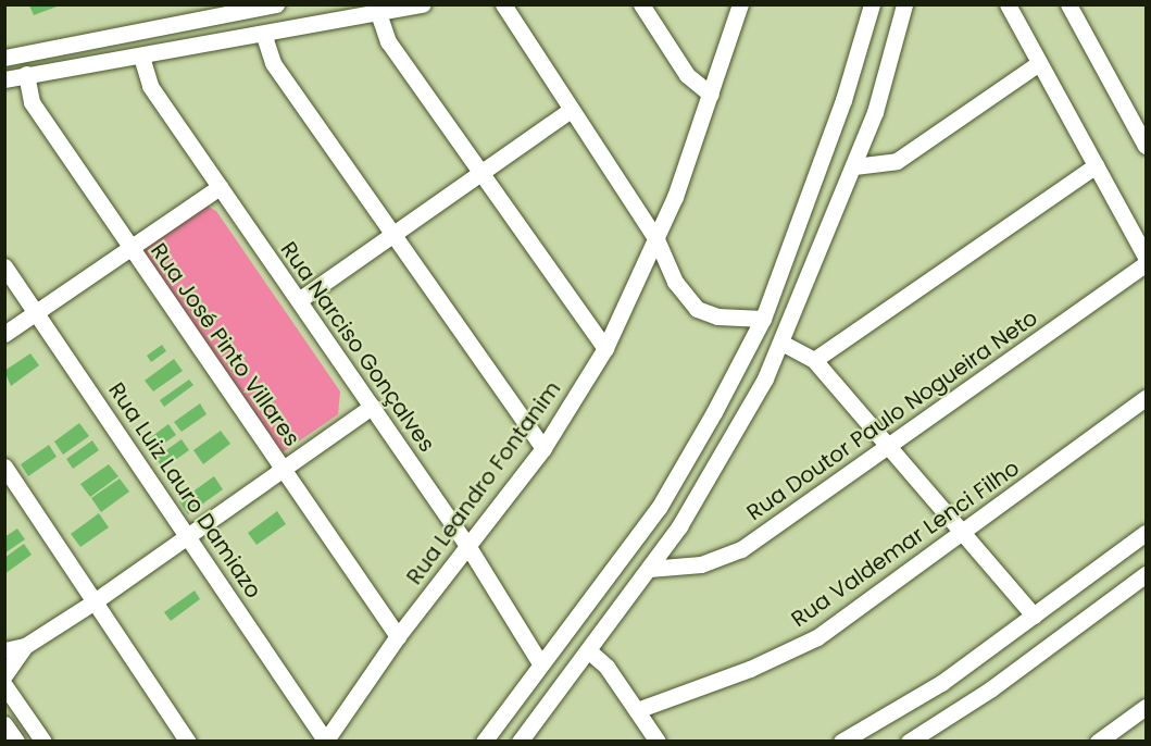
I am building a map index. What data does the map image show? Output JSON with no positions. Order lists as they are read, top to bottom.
{
  "streets": {
    "street": [
      "Rua José Pinto Villares",
      "Rua Narciso Gonçalves",
      "Rua Doutor Paulo Nogueira Neto",
      "Rua Leandro Fontanim",
      "Rua Luiz Lauro Damiazo",
      "Rua Valdemar Lenci Filho"
    ]
  },
  "crossings": [
    ["Rua José Pinto Villares", "Rua Leandro Fontanim"],
    ["Rua Narciso Gonçalves", "Rua Leandro Fontanim"],
    ["Rua Leandro Fontanim", "Rua Luiz Lauro Damiazo"]
  ]
}
